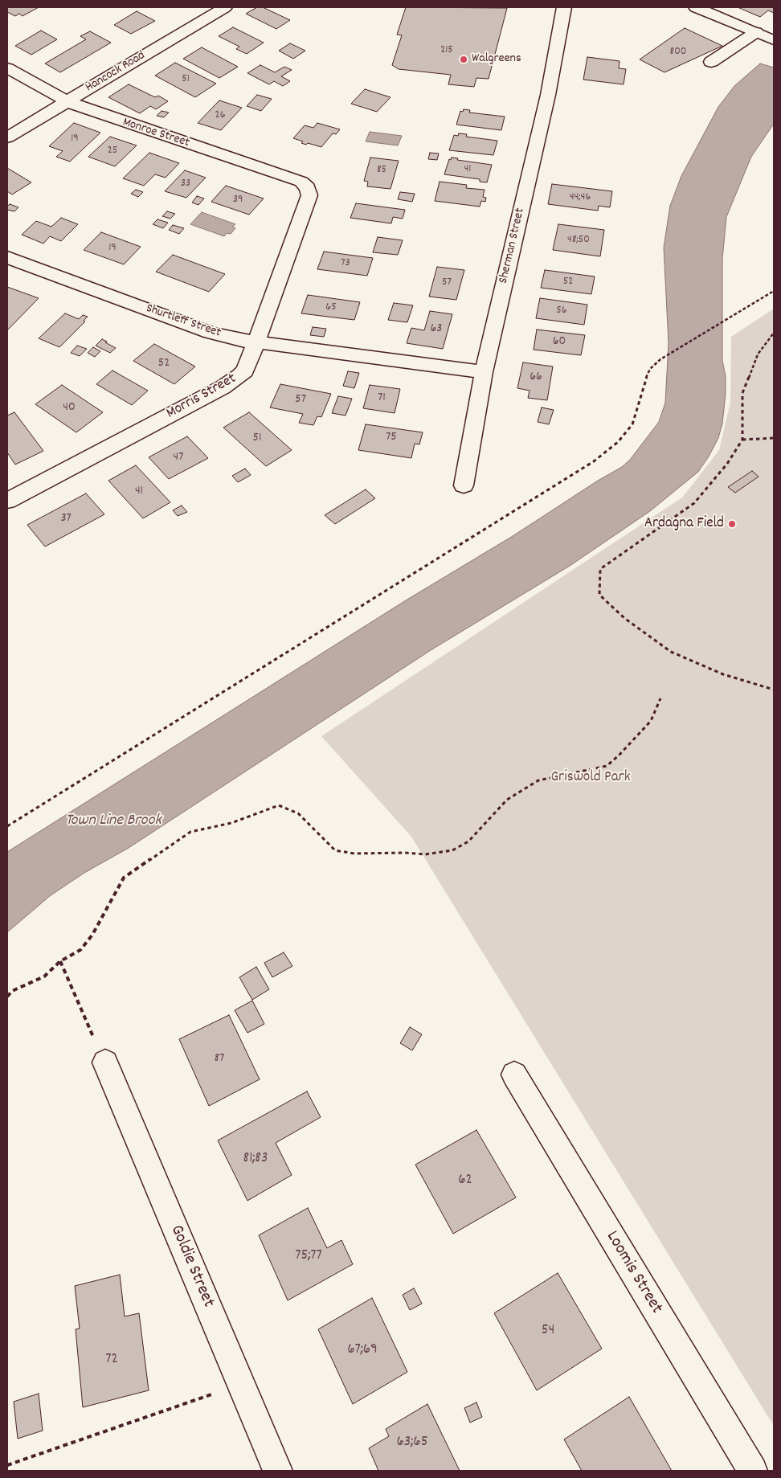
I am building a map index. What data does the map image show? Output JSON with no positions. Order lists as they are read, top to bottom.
{
  "streets": {
    "street": [
      "Hancock Road",
      "Monroe Street",
      "Sherman Street",
      "Shurtleff Street",
      "Morris Street",
      "Goldie Street",
      "Loomis Street"
    ]
  },
  "crossings": [
    ["Hancock Road", "Monroe Street"],
    ["Monroe Street", "Morris Street"],
    ["Sherman Street", "Shurtleff Street"],
    ["Shurtleff Street", "Morris Street"]
  ],
  "water": ["Town Line Brook"],
  "parks": ["Griswold Park"],
  "places": ["Walgreens", "Ardagna Field"],
  "house_numbers": [
    "215",
    "800",
    "51",
    "26",
    "19",
    "25",
    "41",
    "85",
    "33",
    "44;46",
    "39",
    "48;50",
    "19",
    "73",
    "52",
    "57",
    "65",
    "56",
    "63",
    "60",
    "52",
    "66",
    "71",
    "57",
    "40",
    "75",
    "51",
    "47",
    "41",
    "37",
    "87",
    "81;83",
    "62",
    "75;77",
    "54",
    "67;69",
    "72",
    "63;65"
  ]
}
